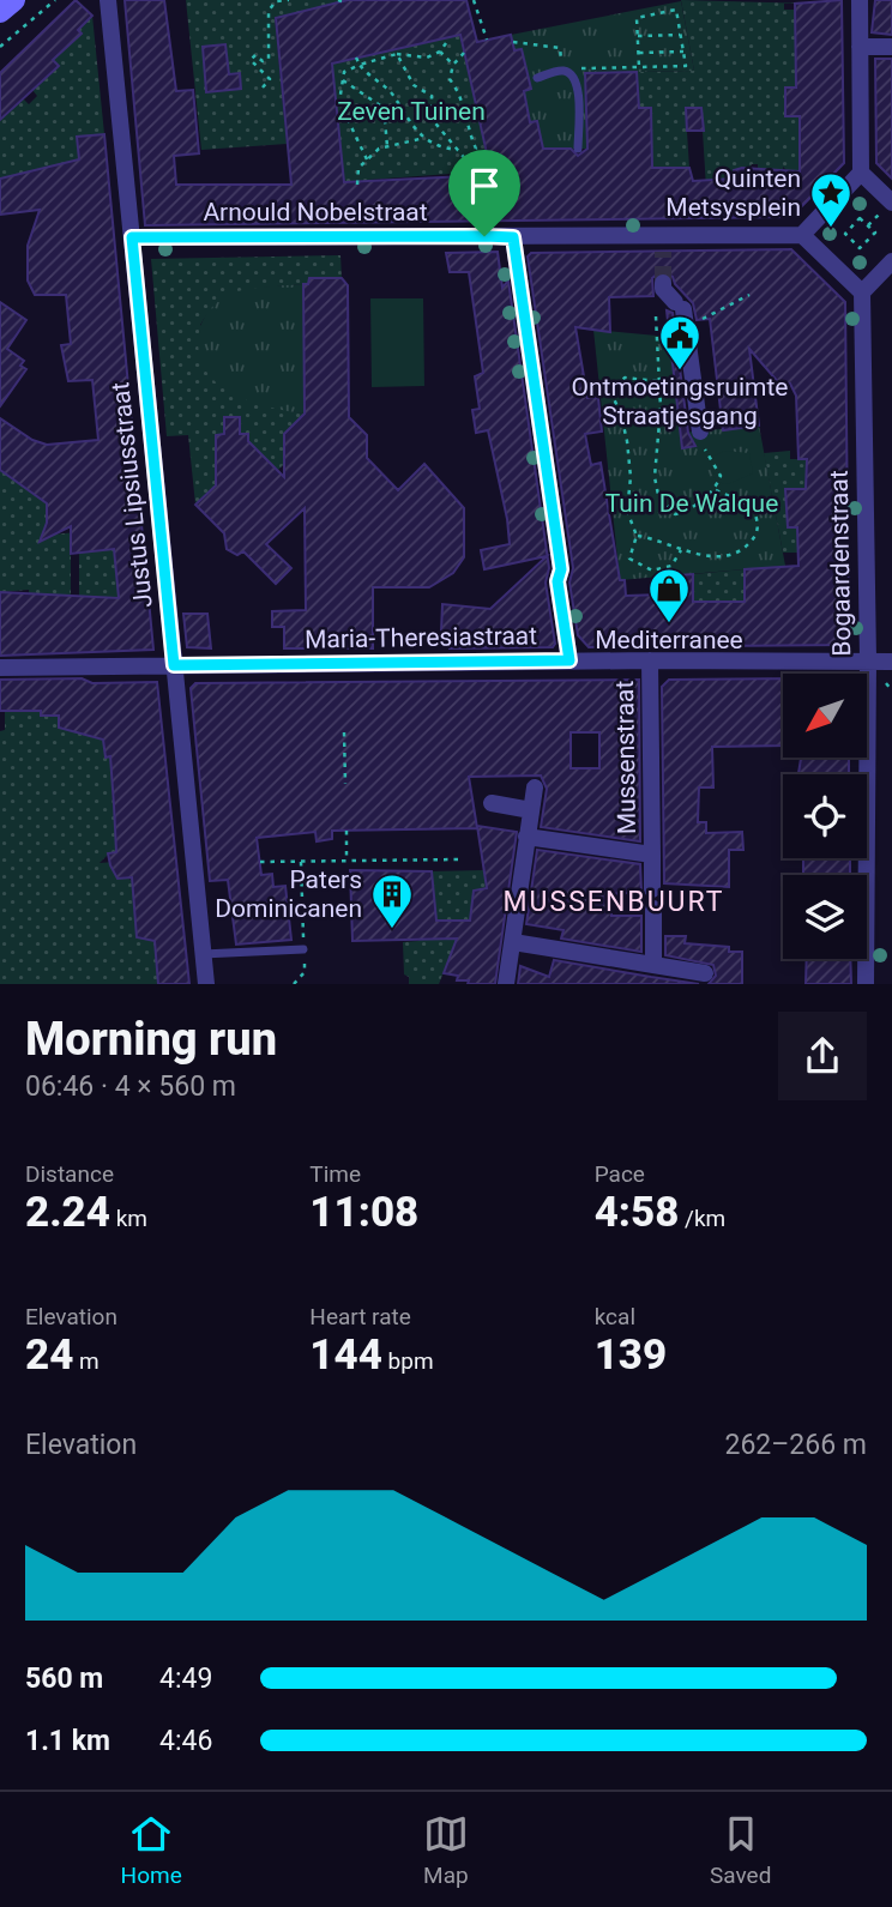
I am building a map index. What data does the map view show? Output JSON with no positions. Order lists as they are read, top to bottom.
{
  "streets": {
    "street": [
      "Arnould Nobelstraat",
      "Justus Lipsiusstraat",
      "Bogaardenstraat",
      "Maria-Theresiastraat",
      "Mussenstraat"
    ]
  },
  "crossings": [
    ["Arnould Nobelstraat", "Justus Lipsiusstraat"],
    ["Justus Lipsiusstraat", "Maria-Theresiastraat"],
    ["Bogaardenstraat", "Maria-Theresiastraat"],
    ["Maria-Theresiastraat", "Mussenstraat"]
  ],
  "districts": ["MUSSENBUURT"],
  "parks": ["Zeven Tuinen", "Tuin De Walque"],
  "places": {
    "place": ["Quinten Metsysplein"],
    "public building": ["Ontmoetingsruimte Straatjesgang"],
    "shop": ["Mediterranee"],
    "building": ["Paters Dominicanen"]
  },
  "north": "bottom left",
  "page": {
    "heading": ["Morning run", "06:46 · 4 × 560 m"],
    "stats": [
      ["Distance", "2.24 km"],
      ["Time", "11:08"],
      ["Pace", "4:58 /km"],
      ["Elevation", "24 m"],
      ["Heart rate", "144 bpm"],
      ["kcal", "139"]
    ],
    "chart": ["Elevation", "262–266 m"],
    "list": [
      {
        "name": "560 m",
        "note": "4:49"
      },
      {
        "name": "1.1 km",
        "note": "4:46"
      }
    ],
    "tabs": ["Home", "Map", "Saved"]
  }
}
